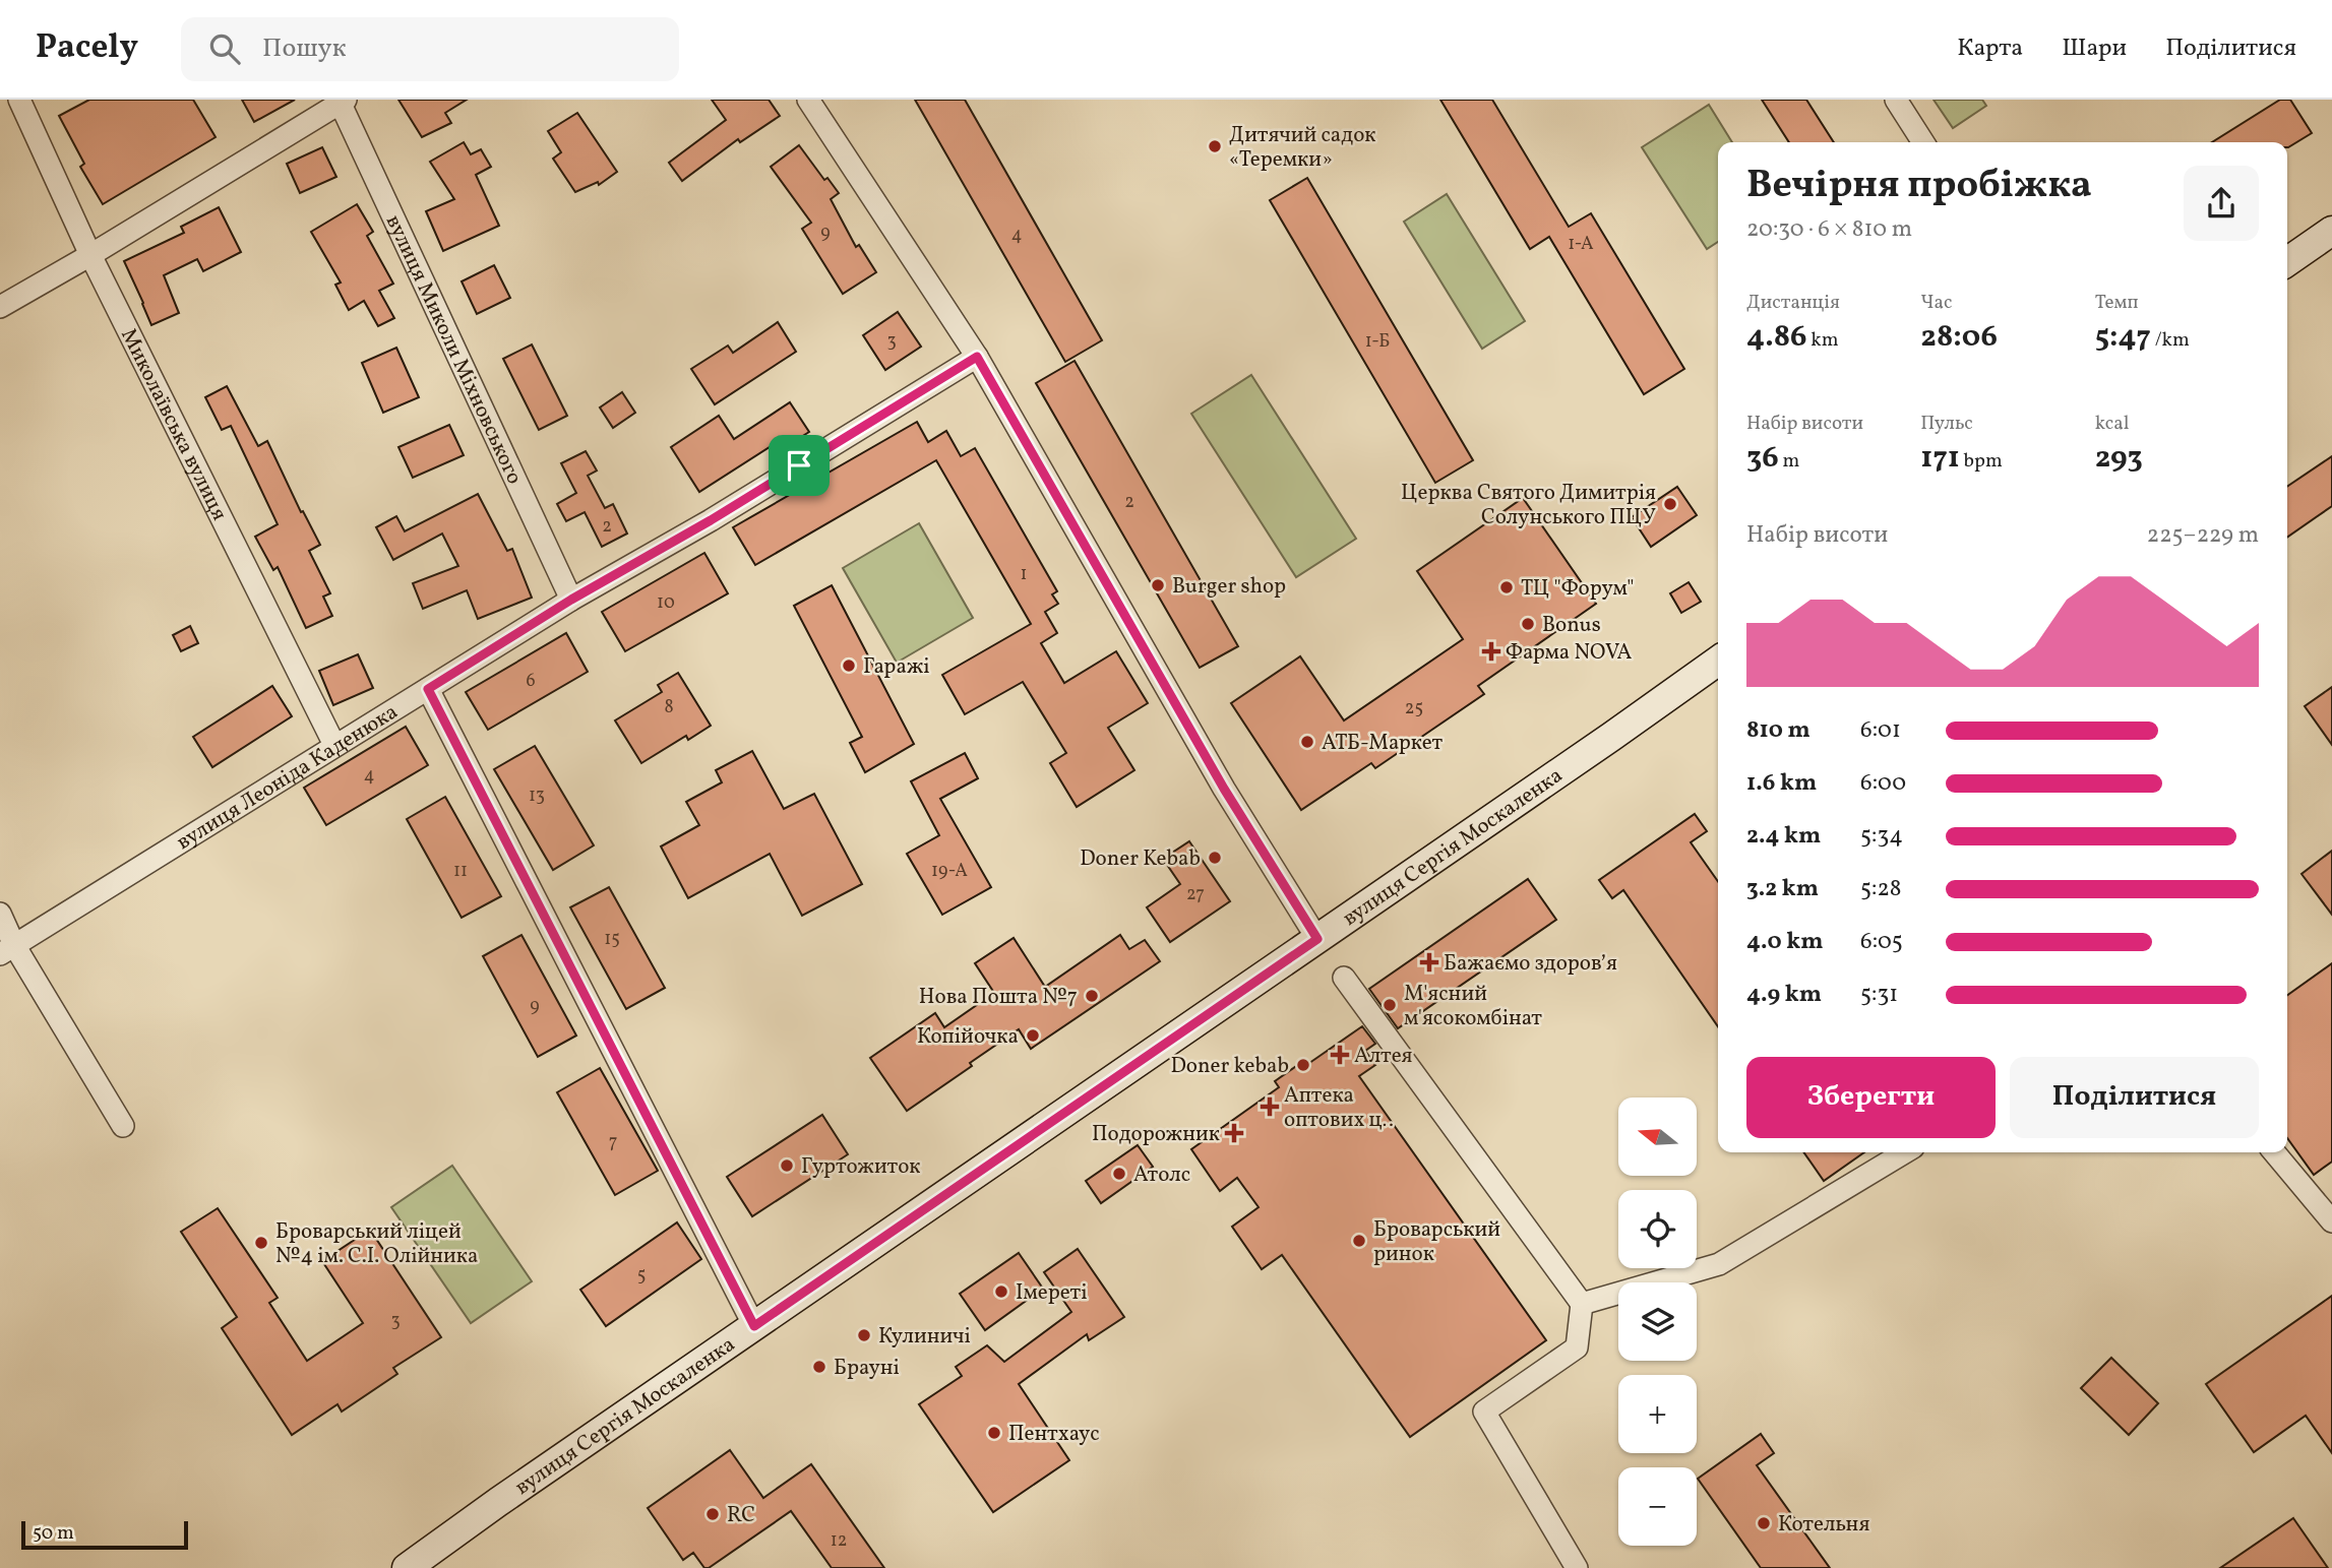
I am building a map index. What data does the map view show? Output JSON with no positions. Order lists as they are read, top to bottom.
{
  "streets": {
    "main road": ["вулиця Сергія Москаленка"],
    "street": ["вулиця Миколи Міхновського", "Миколаївська вулиця", "вулиця Леоніда Каденюка"]
  },
  "crossings": [
    ["вулиця Миколи Міхновського", "вулиця Леоніда Каденюка"],
    ["Миколаївська вулиця", "вулиця Леоніда Каденюка"]
  ],
  "places": {
    "other": [
      "Дитячий садок «Теремки»",
      "Церква Святого Димитрія Солунського ПЦУ",
      "Burger shop",
      "ТЦ \"Форум\"",
      "Bonus",
      "Гаражі",
      "АТБ-Маркет",
      "Doner Kebab",
      "Нова Пошта №7",
      "М'ясний м'ясокомбінат",
      "Копійочка",
      "Doner kebab",
      "Гуртожиток",
      "Атолс",
      "Броварський ринок",
      "Броварський ліцей №4 ім. С.І. Олійника",
      "Імереті",
      "Кулиничі",
      "Брауні",
      "Пентхаус",
      "RC",
      "Котельня"
    ],
    "health": [
      "Фарма NOVA",
      "Бажаємо здоровʼя",
      "Алтея",
      "Аптека оптових ц‥",
      "Подорожник"
    ]
  },
  "house_numbers": [
    "9",
    "4",
    "1-А",
    "3",
    "1-Б",
    "2",
    "2",
    "1",
    "10",
    "6",
    "8",
    "25",
    "4",
    "13",
    "11",
    "19-А",
    "27",
    "15",
    "9",
    "7",
    "5",
    "3",
    "12"
  ],
  "scale_bar": "50 m",
  "north": "left",
  "page": {
    "header": "Pacely",
    "search": "Пошук",
    "nav": ["Карта", "Шари", "Поділитися"],
    "heading": ["Вечірня пробіжка", "20:30 · 6 × 810 m"],
    "stats": [
      ["Дистанція", "4.86 km"],
      ["Час", "28:06"],
      ["Темп", "5:47 /km"],
      ["Набір висоти", "36 m"],
      ["Пульс", "171 bpm"],
      ["kcal", "293"]
    ],
    "chart": ["Набір висоти", "225–229 m"],
    "list": [
      {
        "name": "810 m",
        "note": "6:01"
      },
      {
        "name": "1.6 km",
        "note": "6:00"
      },
      {
        "name": "2.4 km",
        "note": "5:34"
      },
      {
        "name": "3.2 km",
        "note": "5:28"
      },
      {
        "name": "4.0 km",
        "note": "6:05"
      },
      {
        "name": "4.9 km",
        "note": "5:31"
      }
    ],
    "buttons": ["Зберегти", "Поділитися"],
    "map_buttons": ["+", "−"],
    "scale": "50 m"
  }
}
